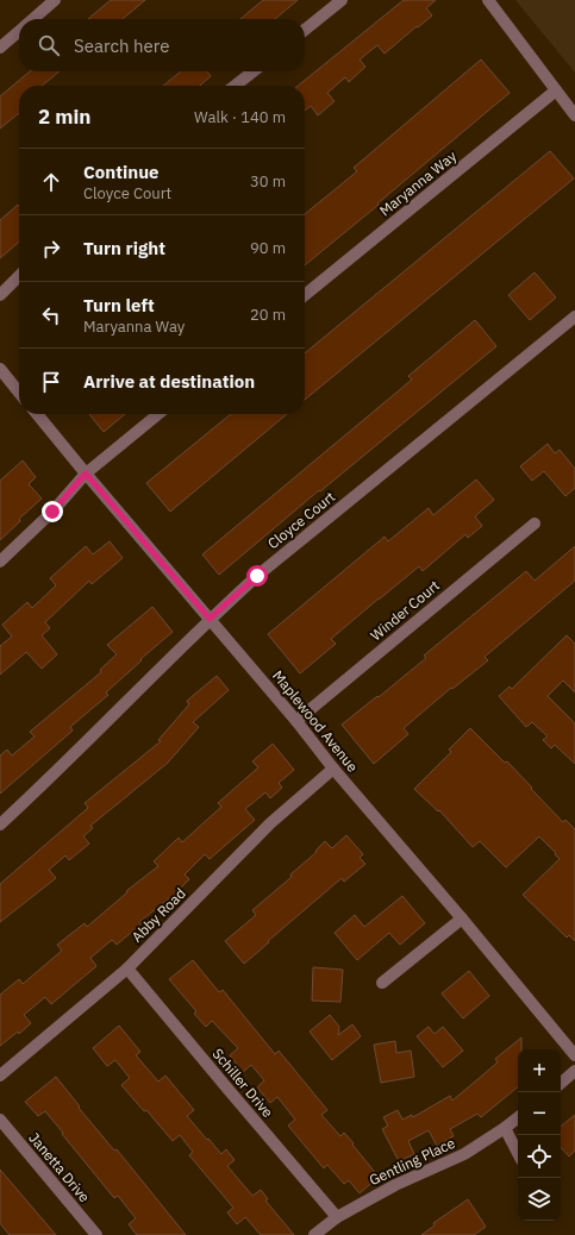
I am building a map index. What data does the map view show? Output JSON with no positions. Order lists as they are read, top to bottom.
{
  "streets": {
    "street": [
      "Maryanna Way",
      "Cloyce Court",
      "Winder Court",
      "Maplewood Avenue",
      "Abby Road",
      "Schiller Drive",
      "Gentling Place",
      "Janetta Drive"
    ]
  },
  "crossings": [
    ["Cloyce Court", "Maplewood Avenue"],
    ["Winder Court", "Maplewood Avenue"],
    ["Maplewood Avenue", "Abby Road"],
    ["Abby Road", "Schiller Drive"],
    ["Schiller Drive", "Gentling Place"]
  ],
  "page": {
    "search": "Search here",
    "heading": ["2 min", "Walk · 140 m"],
    "list": [
      ["Continue", "Cloyce Court", "30 m"],
      ["Turn right", "90 m"],
      ["Turn left", "Maryanna Way", "20 m"],
      "Arrive at destination"
    ],
    "map_buttons": ["+", "−"]
  }
}
